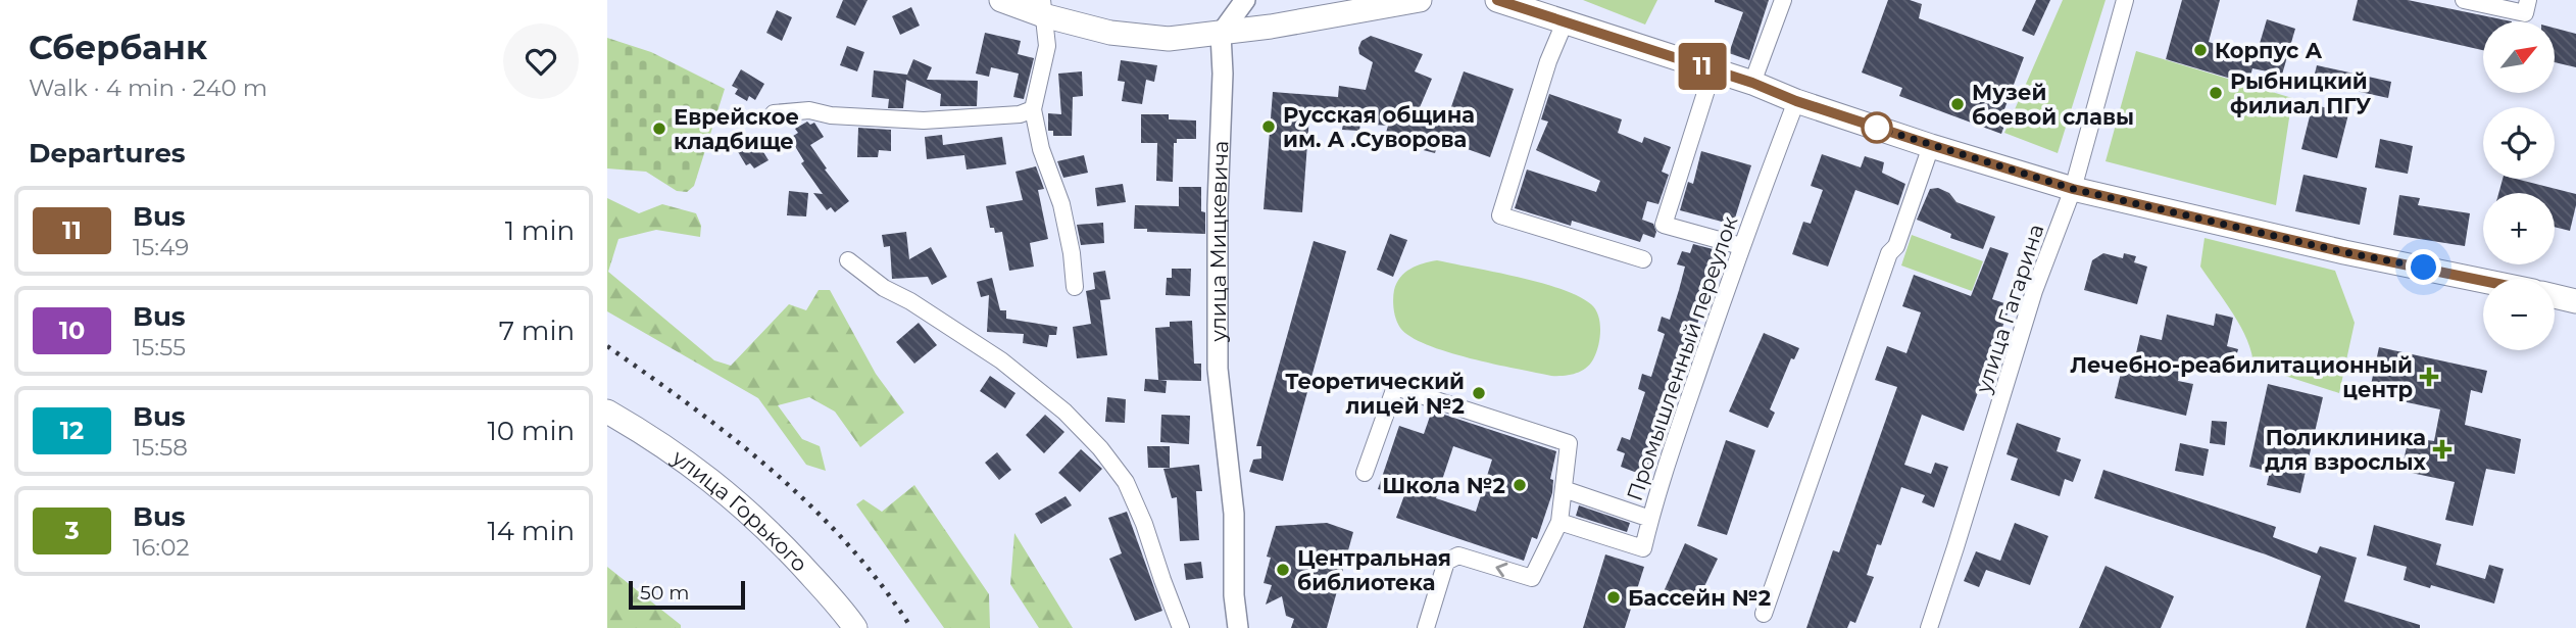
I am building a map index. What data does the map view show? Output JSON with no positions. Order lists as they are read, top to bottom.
{
  "streets": {
    "main road": ["улица Горького"],
    "street": ["улица Мицкевича", "улица Гагарина", "Промышленный переулок"]
  },
  "places": {
    "other": [
      "Корпус А",
      "Рыбницкий филиал ПГУ",
      "Музей боевой славы",
      "Русская община им. А .Суворова",
      "Еврейское кладбище",
      "Теоретический лицей №2",
      "Школа №2",
      "Центральная библиотека",
      "Бассейн №2"
    ],
    "health": ["Лечебно-реабилитационный центр", "Поликлиника для взрослых"]
  },
  "lines": ["bus line 11"],
  "scale_bar": "50 m",
  "north": "top right",
  "page": {
    "heading": [
      ["Сбербанк", "Walk · 4 min · 240 m"],
      "Departures"
    ],
    "on_map": "11",
    "map_buttons": ["+", "−"],
    "list": [
      {
        "mark": "11",
        "name": "Bus",
        "note": "15:49",
        "value": "1 min"
      },
      {
        "mark": "10",
        "name": "Bus",
        "note": "15:55",
        "value": "7 min"
      },
      {
        "mark": "12",
        "name": "Bus",
        "note": "15:58",
        "value": "10 min"
      },
      {
        "mark": "3",
        "name": "Bus",
        "note": "16:02",
        "value": "14 min"
      }
    ],
    "scale": "50 m"
  }
}
